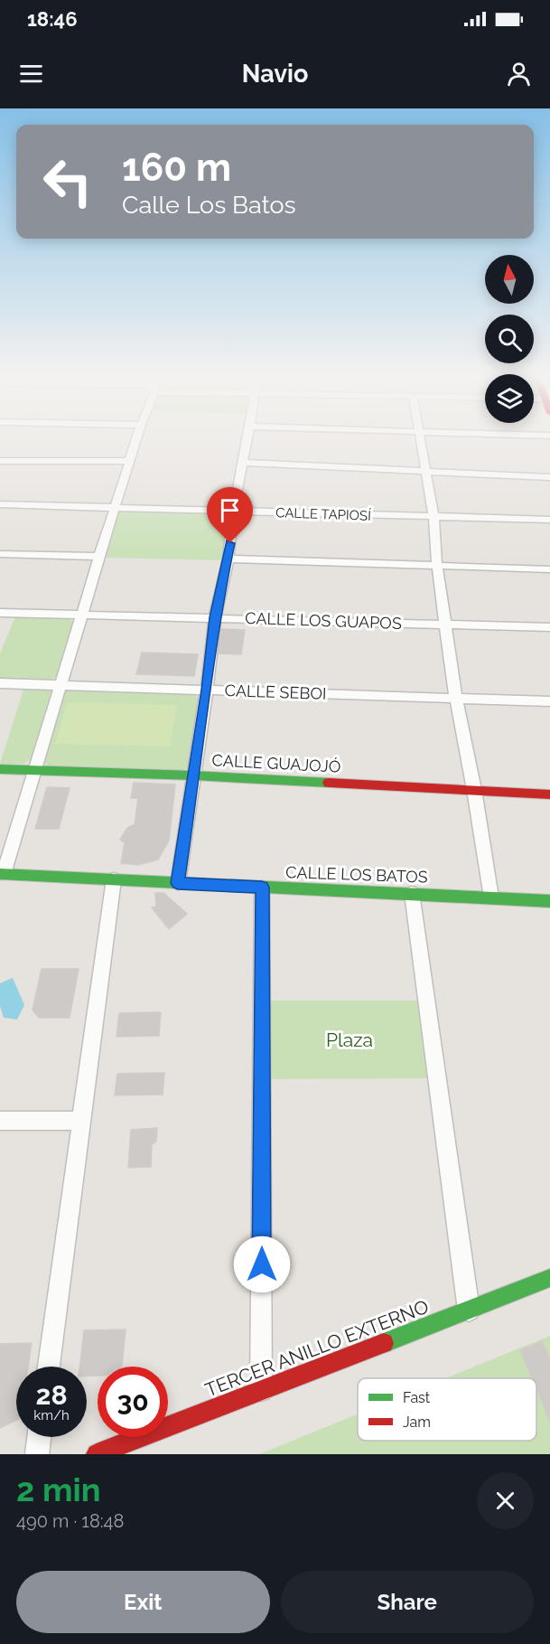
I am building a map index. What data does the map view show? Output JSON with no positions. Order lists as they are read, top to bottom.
{
  "streets": {
    "street": [
      "CALLE TAPIOSÍ",
      "CALLE LOS GUAPOS",
      "CALLE SEBOI",
      "CALLE GUAJOJÓ",
      "CALLE LOS BATOS",
      "TERCER ANILLO EXTERNO"
    ]
  },
  "parks": ["Plaza"],
  "legend": ["Fast", "Jam"],
  "north": "top",
  "page": {
    "status": "18:46",
    "header": "Navio",
    "turn": ["160 m", "Calle Los Batos"],
    "speed": "28 km/h",
    "limit": "30",
    "heading": ["2 min", "490 m · 18:48"],
    "buttons": ["Exit", "Share"]
  }
}
